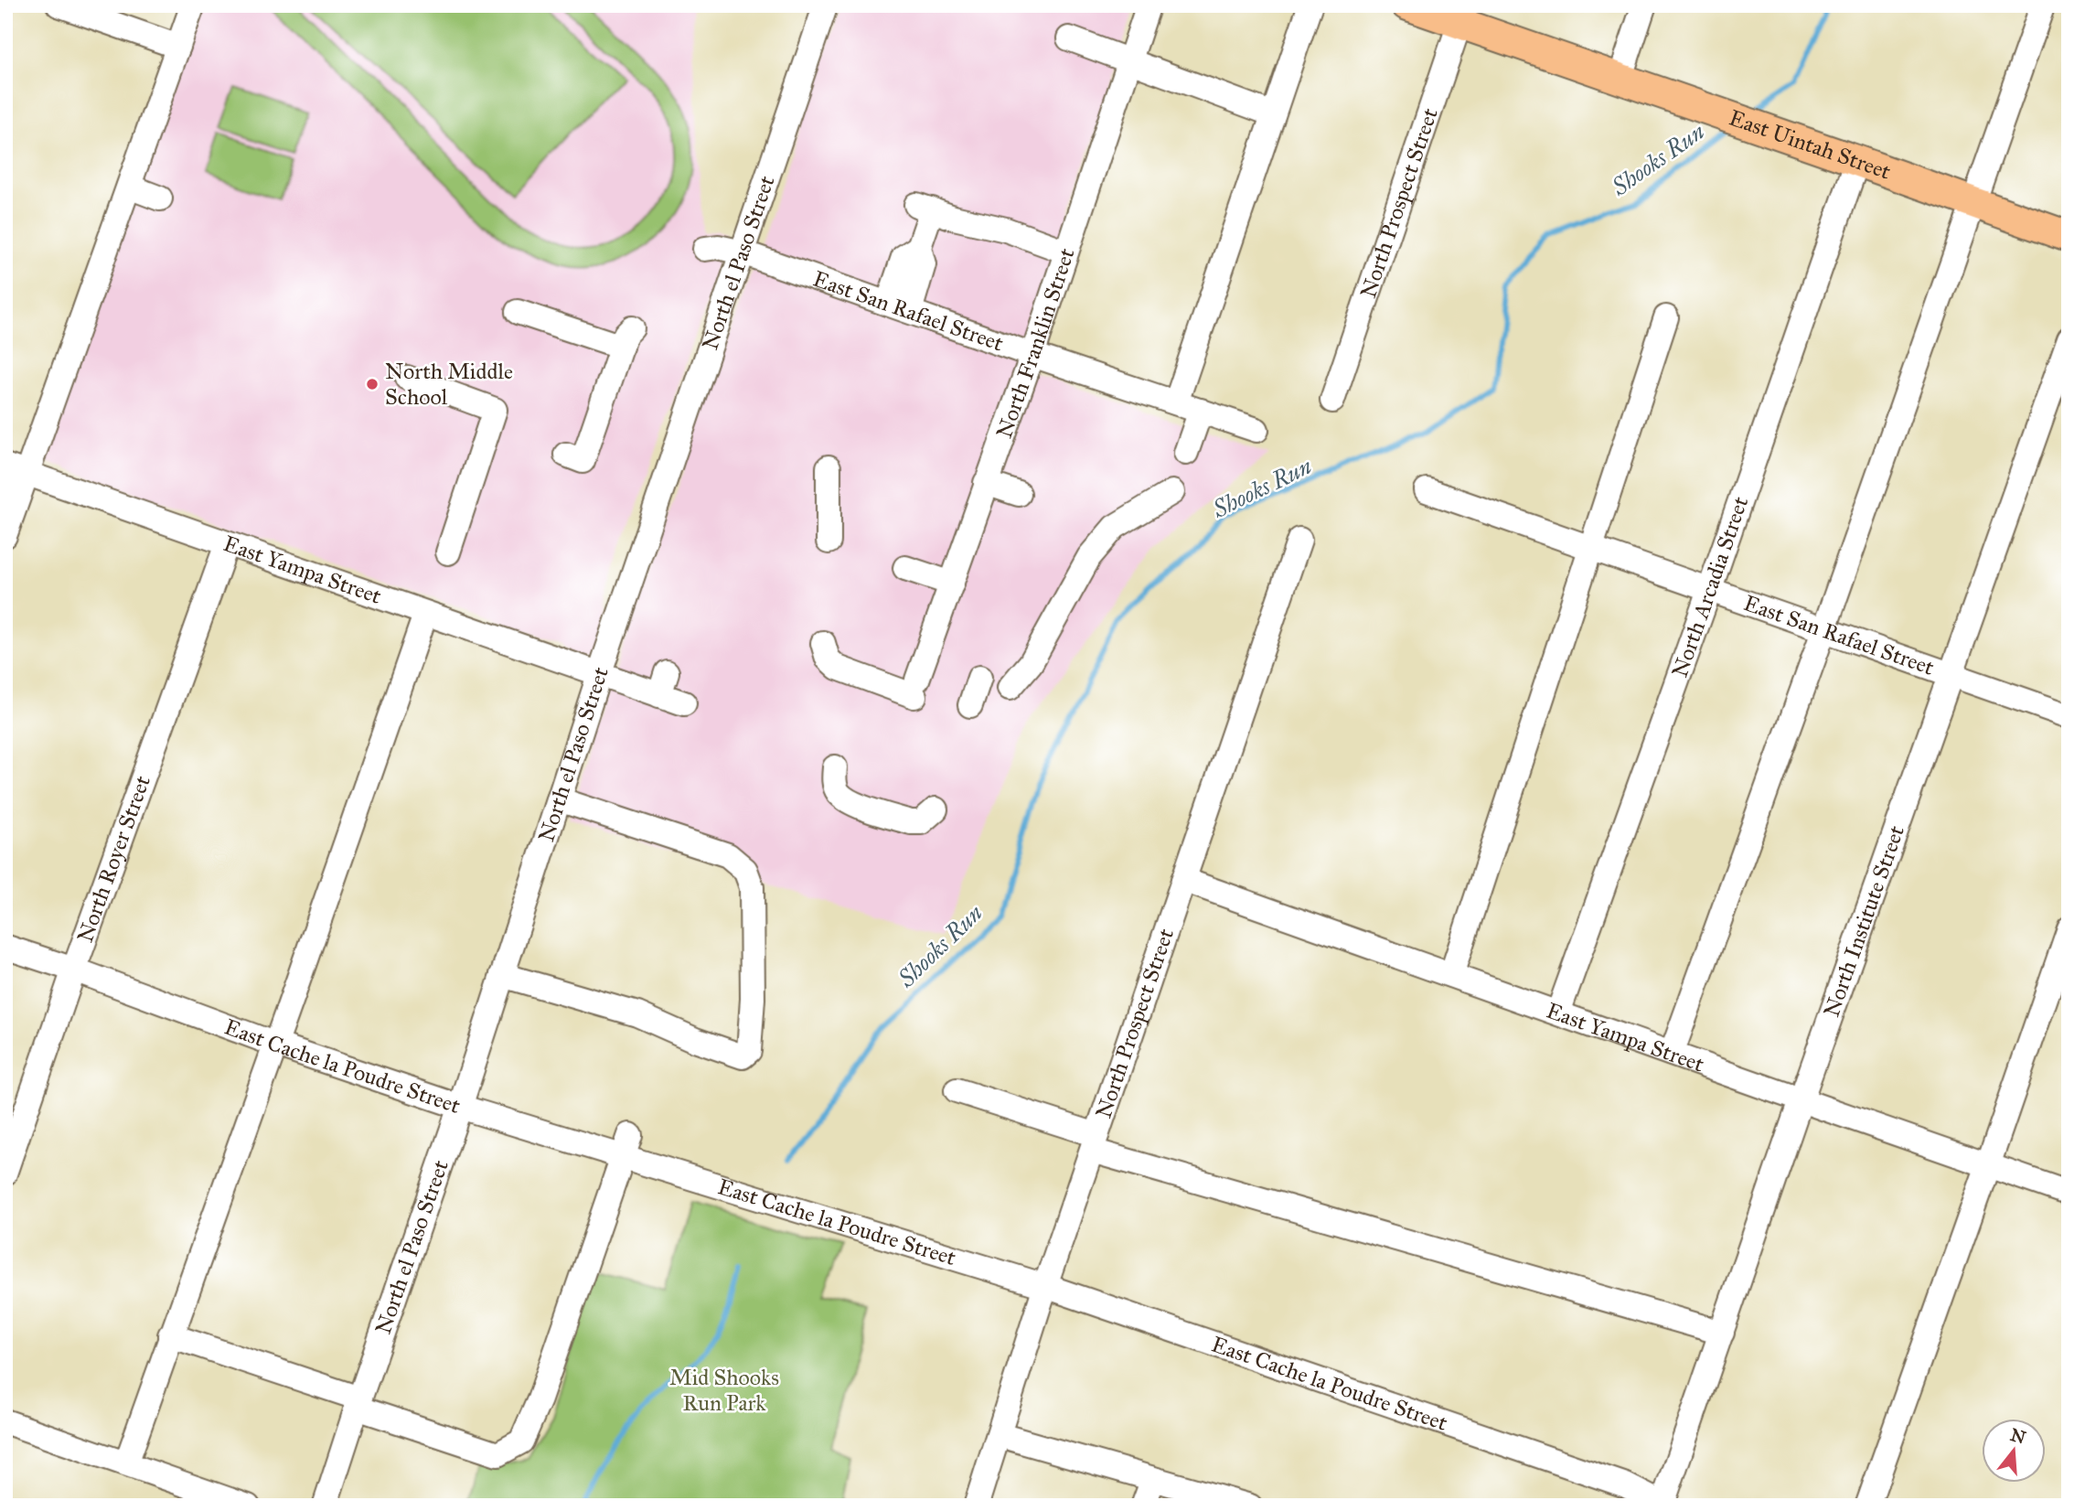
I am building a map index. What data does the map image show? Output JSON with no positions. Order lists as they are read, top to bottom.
{
  "streets": {
    "main road": ["East Uintah Street"],
    "street": [
      "North Prospect Street",
      "North el Paso Street",
      "East San Rafael Street",
      "North Franklin Street",
      "East Yampa Street",
      "North Arcadia Street",
      "North Royer Street",
      "North Institute Street",
      "East Cache la Poudre Street"
    ]
  },
  "crossings": [
    ["East Uintah Street", "North Prospect Street"],
    ["East Uintah Street", "North Arcadia Street"],
    ["North Prospect Street", "East Yampa Street"],
    ["North Prospect Street", "East Cache la Poudre Street"],
    ["North el Paso Street", "East San Rafael Street"],
    ["North el Paso Street", "East Yampa Street"],
    ["North el Paso Street", "East Cache la Poudre Street"],
    ["East San Rafael Street", "North Franklin Street"],
    ["East San Rafael Street", "North Arcadia Street"],
    ["East San Rafael Street", "North Institute Street"],
    ["East Yampa Street", "North Arcadia Street"],
    ["East Yampa Street", "North Royer Street"],
    ["East Yampa Street", "North Institute Street"],
    ["North Royer Street", "East Cache la Poudre Street"],
    ["North Institute Street", "East Cache la Poudre Street"]
  ],
  "water": ["Shooks Run"],
  "parks": ["Mid Shooks Run Park"],
  "places": ["North Middle School"],
  "north": "top"
}
